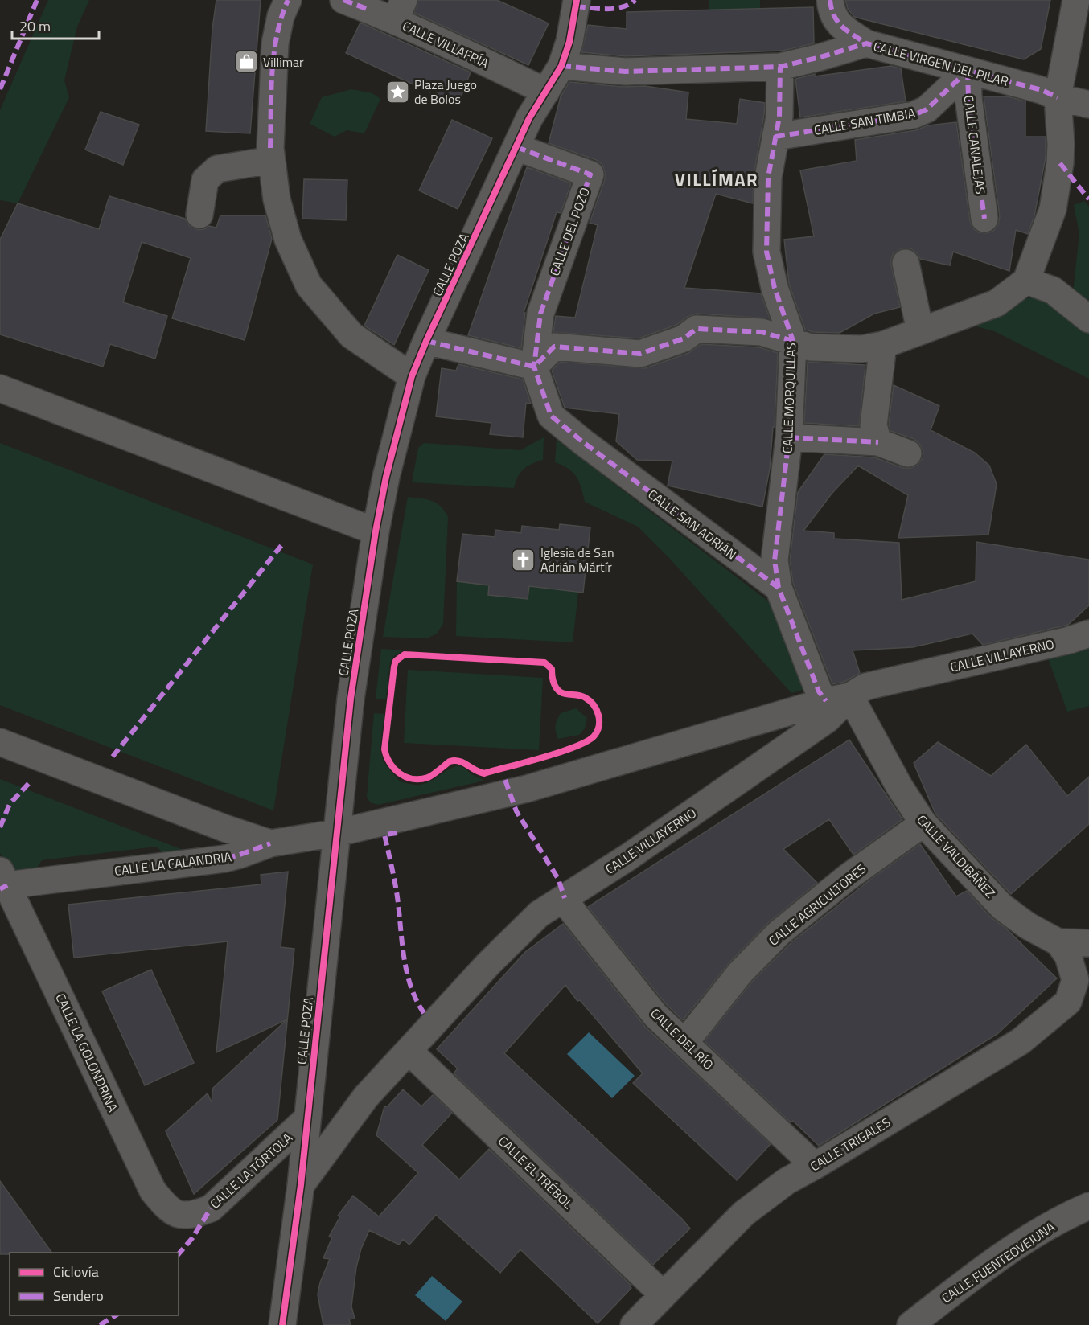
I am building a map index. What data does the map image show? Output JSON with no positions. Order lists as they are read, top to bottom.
{
  "streets": {
    "street": [
      "CALLE VILLAFRÍA",
      "CALLE VIRGEN DEL PILAR",
      "CALLE SAN TIMBIA",
      "CALLE CANALEJAS",
      "CALLE DEL POZO",
      "CALLE POZA",
      "CALLE MORQUILLAS",
      "CALLE SAN ADRIÁN",
      "CALLE VILLAYERNO",
      "CALLE VALDIBÁÑEZ",
      "CALLE LA CALANDRIA",
      "CALLE AGRICULTORES",
      "CALLE DEL RÍO",
      "CALLE LA GOLONDRINA",
      "CALLE TRIGALES",
      "CALLE LA TÓRTOLA",
      "CALLE EL TRÉBOL",
      "CALLE FUENTEOVEJUNA"
    ]
  },
  "crossings": [
    ["CALLE VILLAFRÍA", "CALLE POZA"],
    ["CALLE VIRGEN DEL PILAR", "CALLE SAN TIMBIA"],
    ["CALLE VIRGEN DEL PILAR", "CALLE CANALEJAS"],
    ["CALLE VIRGEN DEL PILAR", "CALLE POZA"],
    ["CALLE VIRGEN DEL PILAR", "CALLE MORQUILLAS"],
    ["CALLE SAN TIMBIA", "CALLE CANALEJAS"],
    ["CALLE SAN TIMBIA", "CALLE MORQUILLAS"],
    ["CALLE DEL POZO", "CALLE POZA"],
    ["CALLE DEL POZO", "CALLE SAN ADRIÁN"],
    ["CALLE POZA", "CALLE VILLAYERNO"],
    ["CALLE POZA", "CALLE LA CALANDRIA"],
    ["CALLE POZA", "CALLE LA TÓRTOLA"],
    ["CALLE MORQUILLAS", "CALLE SAN ADRIÁN"],
    ["CALLE VILLAYERNO", "CALLE VALDIBÁÑEZ"],
    ["CALLE VILLAYERNO", "CALLE LA CALANDRIA"],
    ["CALLE VILLAYERNO", "CALLE DEL RÍO"],
    ["CALLE VILLAYERNO", "CALLE EL TRÉBOL"],
    ["CALLE VALDIBÁÑEZ", "CALLE LA CALANDRIA"],
    ["CALLE VALDIBÁÑEZ", "CALLE AGRICULTORES"],
    ["CALLE VALDIBÁÑEZ", "CALLE TRIGALES"],
    ["CALLE LA CALANDRIA", "CALLE LA GOLONDRINA"],
    ["CALLE AGRICULTORES", "CALLE DEL RÍO"],
    ["CALLE DEL RÍO", "CALLE TRIGALES"],
    ["CALLE LA GOLONDRINA", "CALLE LA TÓRTOLA"],
    ["CALLE TRIGALES", "CALLE EL TRÉBOL"]
  ],
  "districts": ["VILLÍMAR"],
  "places": {
    "shop": ["Villimar"],
    "place": ["Plaza Juego de Bolos"],
    "church": ["Iglesia de San Adrián Mártír"]
  },
  "legend": ["Ciclovía", "Sendero"],
  "scale_bar": "20 m"
}
